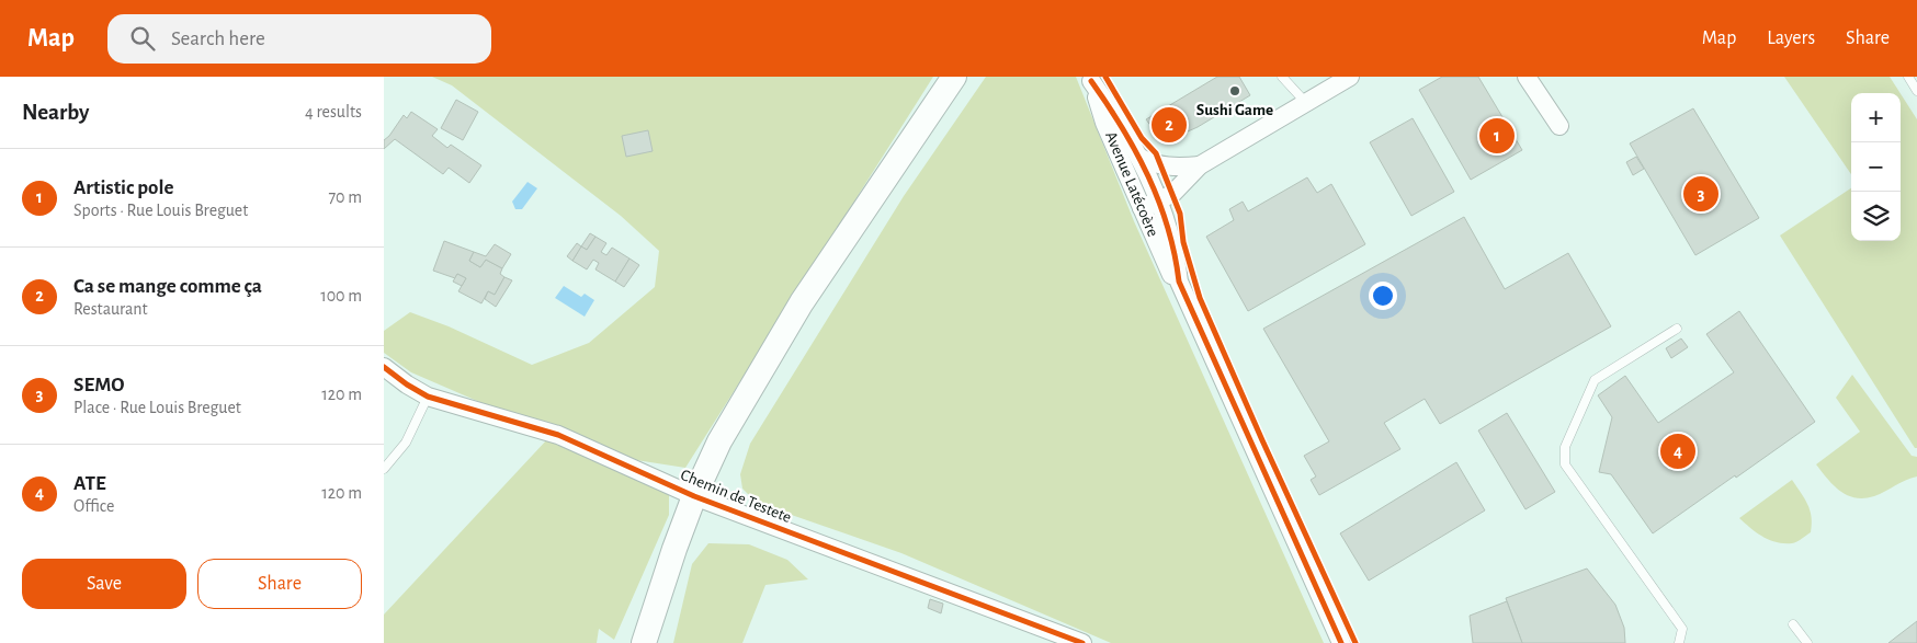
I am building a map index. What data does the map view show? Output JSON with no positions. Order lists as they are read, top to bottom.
{
  "streets": {
    "street": ["Avenue Latécoère", "Chemin de Testete"]
  },
  "places": ["Sushi Game"],
  "page": {
    "header": "Map",
    "search": "Search here",
    "nav": ["Map", "Layers", "Share"],
    "heading": ["Nearby", "4 results"],
    "map_buttons": ["+", "−"],
    "pins": [
      "2",
      "1",
      "3",
      "4"
    ],
    "list": [
      {
        "mark": "1",
        "name": "Artistic pole",
        "note": "Sports · Rue Louis Breguet",
        "value": "70 m"
      },
      {
        "mark": "2",
        "name": "Ca se mange comme ça",
        "note": "Restaurant",
        "value": "100 m"
      },
      {
        "mark": "3",
        "name": "SEMO",
        "note": "Place · Rue Louis Breguet",
        "value": "120 m"
      },
      {
        "mark": "4",
        "name": "ATE",
        "note": "Office",
        "value": "120 m"
      }
    ],
    "buttons": ["Save", "Share"]
  }
}
